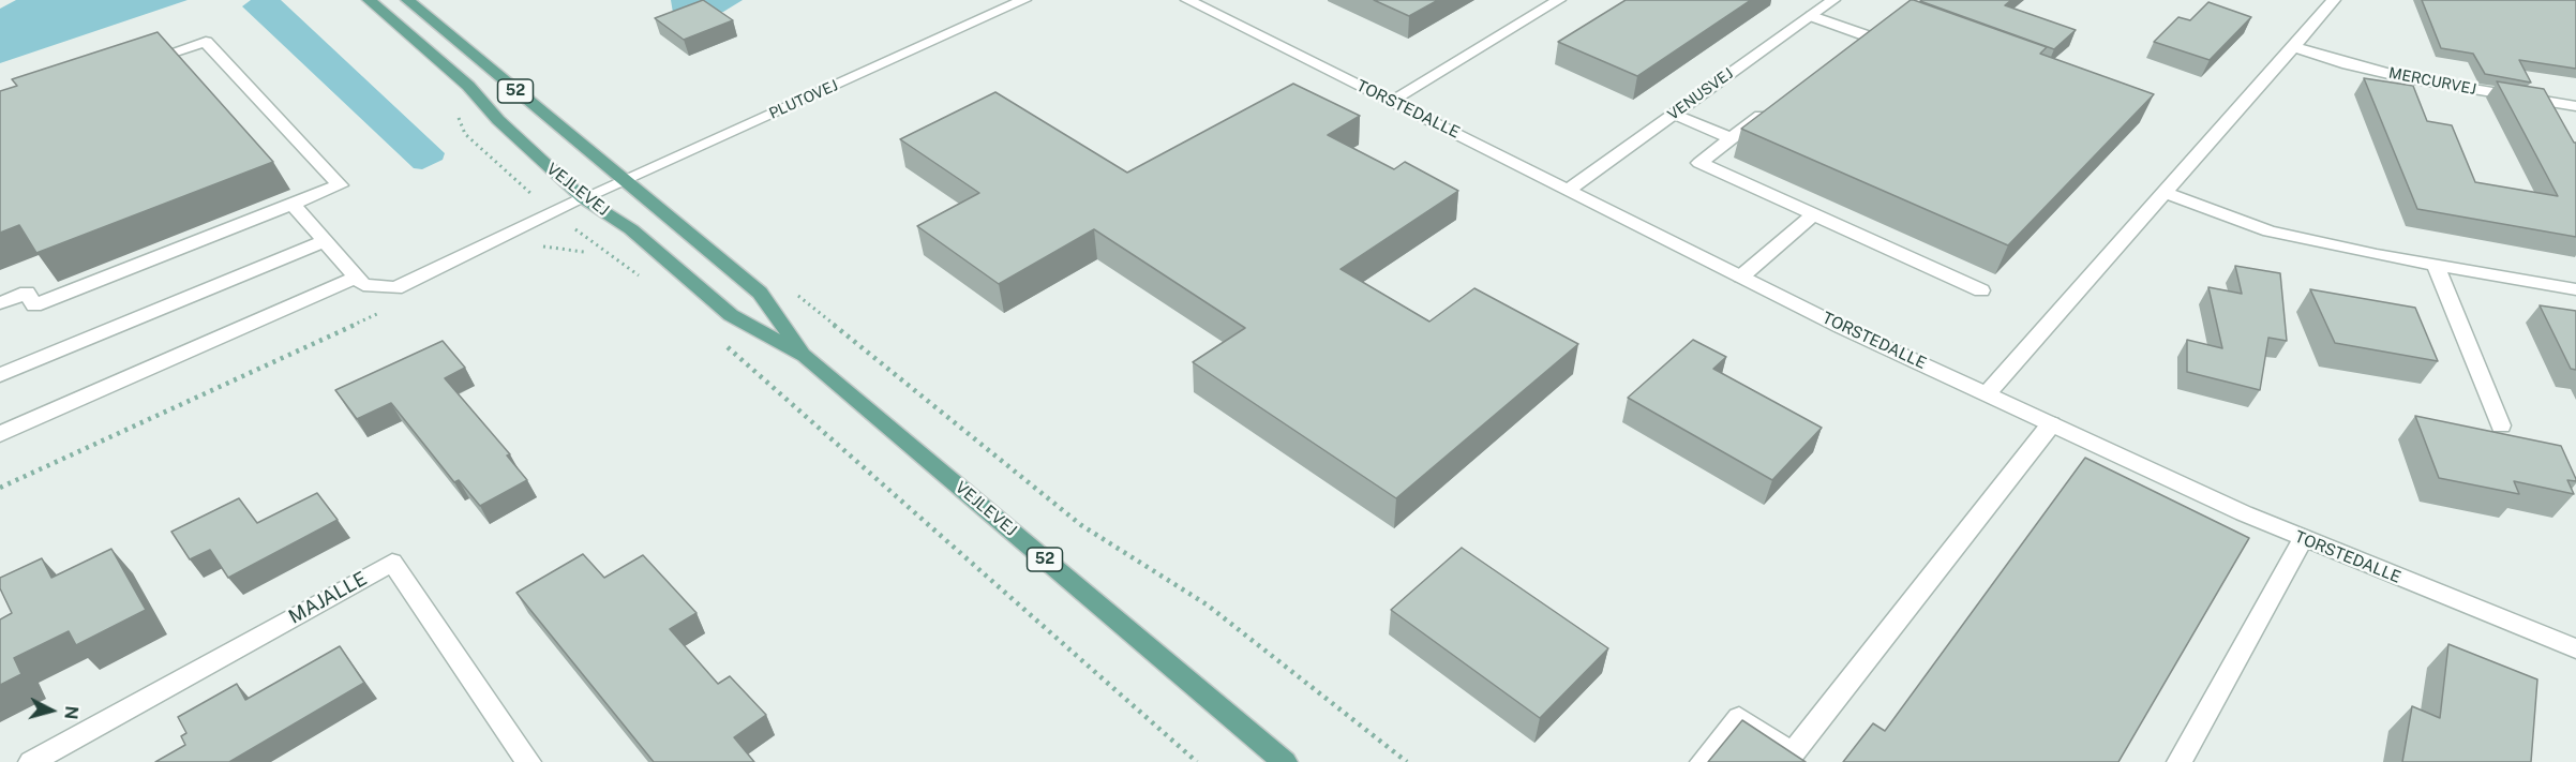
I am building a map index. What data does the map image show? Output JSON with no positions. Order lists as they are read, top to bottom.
{
  "streets": {
    "main road": ["52", "VEJLEVEJ"],
    "street": [
      "MERCURVEJ",
      "VENUSVEJ",
      "PLUTOVEJ",
      "TORSTEDALLE",
      "MAJALLE"
    ]
  },
  "crossings": [
    ["VENUSVEJ", "TORSTEDALLE"],
    ["PLUTOVEJ", "VEJLEVEJ"]
  ],
  "north": "right"
}
